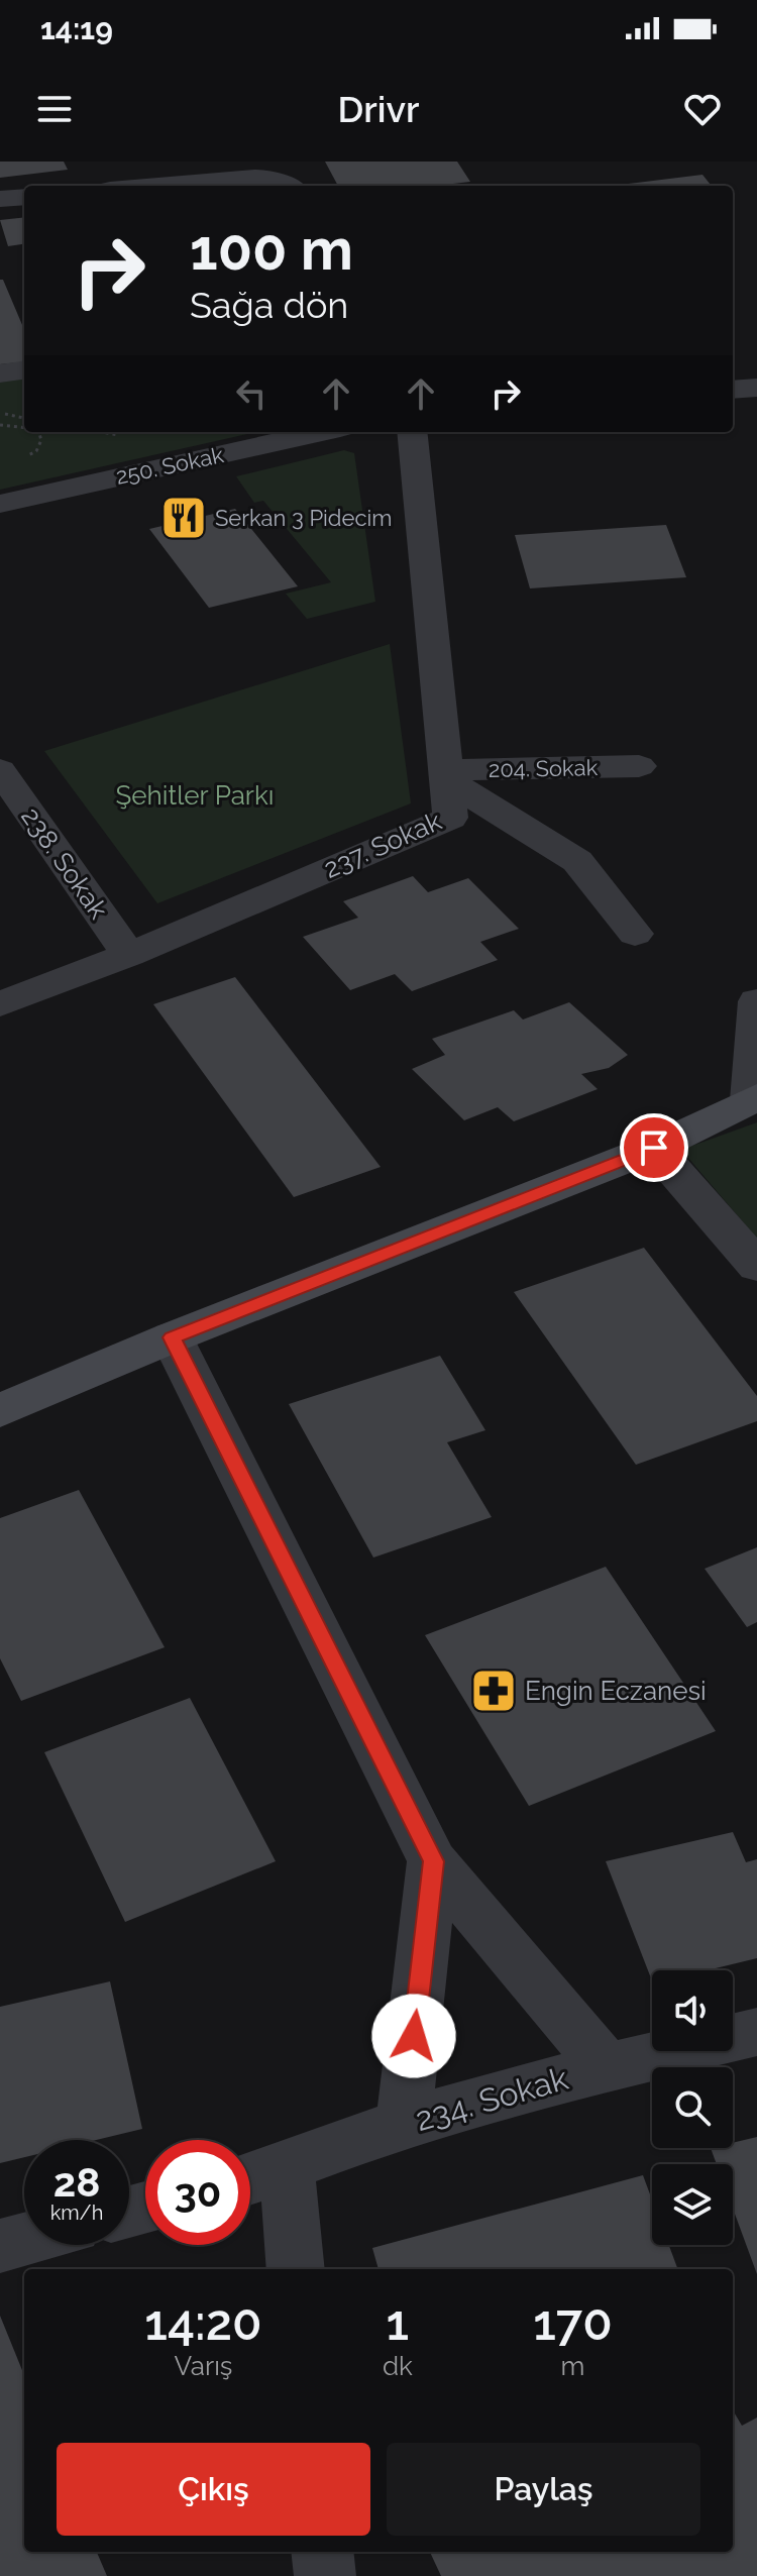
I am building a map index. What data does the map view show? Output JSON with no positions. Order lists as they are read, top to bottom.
{
  "streets": {
    "street": [
      "250. Sokak",
      "204. Sokak",
      "237. Sokak",
      "238. Sokak",
      "234. Sokak"
    ]
  },
  "crossings": [
    ["204. Sokak", "237. Sokak"],
    ["237. Sokak", "238. Sokak"]
  ],
  "parks": ["Şehitler Parkı"],
  "places": {
    "restaurant": ["Serkan 3 Pidecim"],
    "pharmacy": ["Engin Eczanesi"]
  },
  "page": {
    "status": "14:19",
    "header": "Drivr",
    "turn": ["100 m", "Sağa dön"],
    "speed": "28 km/h",
    "limit": "30",
    "eta": [
      "14:20",
      "Varış",
      "1",
      "dk",
      "170",
      "m"
    ],
    "buttons": ["Çıkış", "Paylaş"]
  }
}
